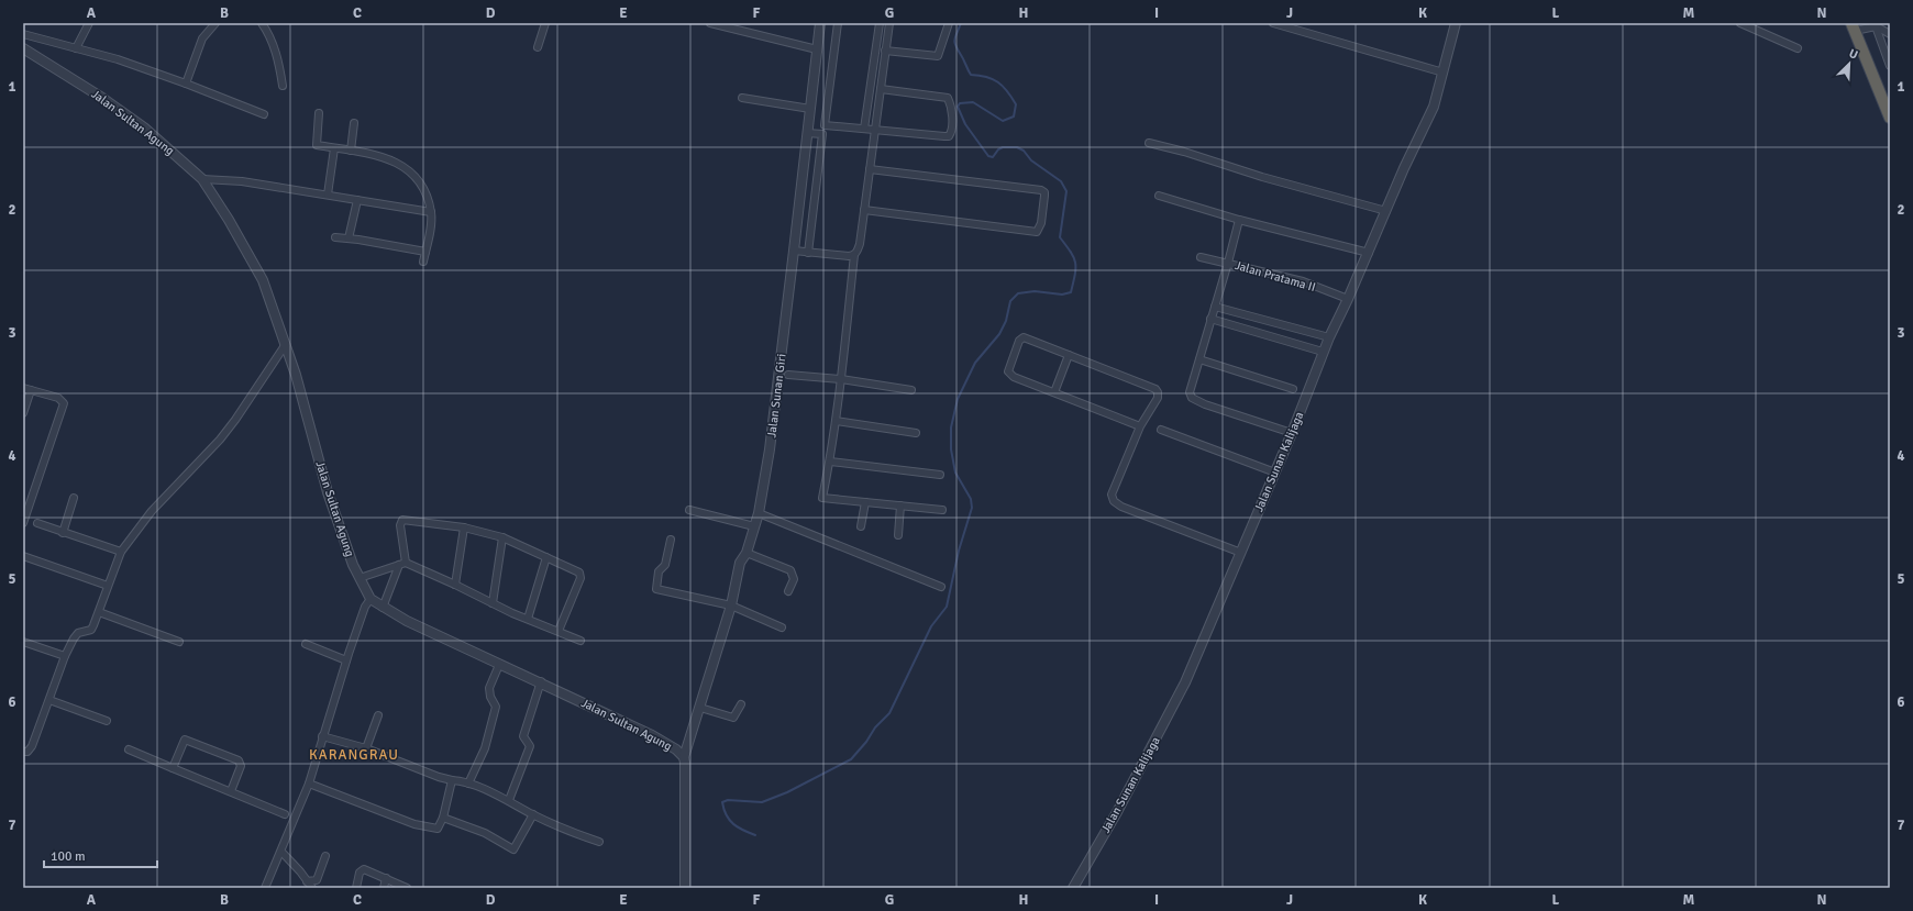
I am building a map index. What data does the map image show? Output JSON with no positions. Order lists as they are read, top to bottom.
{
  "streets": {
    "street": [
      "Jalan Sultan Agung",
      "Jalan Pratama II",
      "Jalan Sunan Giri",
      "Jalan Sunan Kalijaga"
    ]
  },
  "crossings": [
    ["Jalan Sultan Agung", "Jalan Sunan Giri"],
    ["Jalan Pratama II", "Jalan Sunan Kalijaga"]
  ],
  "districts": ["KARANGRAU"],
  "scale_bar": "100 m",
  "north": "top right",
  "grid": {
    "columns": [
      "A",
      "B",
      "C",
      "D",
      "E",
      "F",
      "G",
      "H",
      "I",
      "J",
      "K",
      "L",
      "M",
      "N"
    ],
    "rows": [
      "1",
      "2",
      "3",
      "4",
      "5",
      "6",
      "7"
    ]
  }
}
